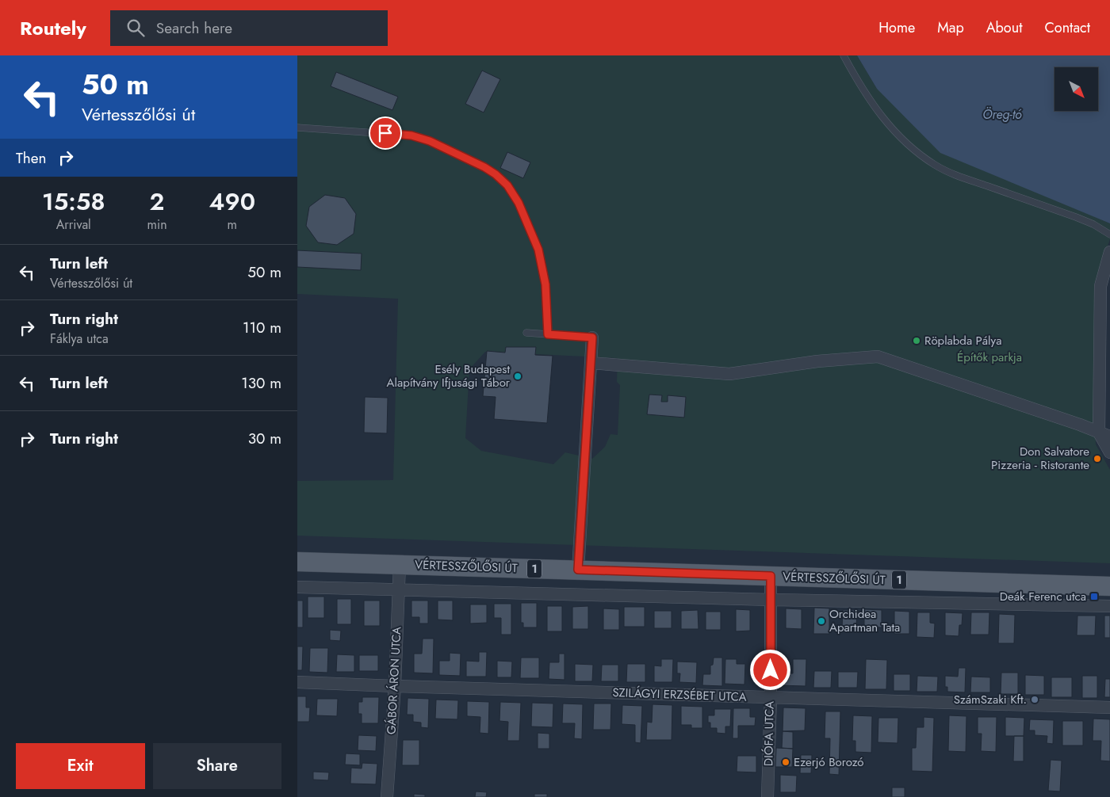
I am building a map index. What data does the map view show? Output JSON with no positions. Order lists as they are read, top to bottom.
{
  "streets": {
    "main road": ["VÉRTESSZŐLŐSI ÚT", "1"],
    "street": ["GÁBOR ÁRON UTCA", "SZILÁGYI ERZSÉBET UTCA", "DIÓFA UTCA"]
  },
  "crossings": [
    ["VÉRTESSZŐLŐSI ÚT", "GÁBOR ÁRON UTCA"],
    ["VÉRTESSZŐLŐSI ÚT", "DIÓFA UTCA"],
    ["GÁBOR ÁRON UTCA", "SZILÁGYI ERZSÉBET UTCA"],
    ["SZILÁGYI ERZSÉBET UTCA", "DIÓFA UTCA"]
  ],
  "water": ["Öreg-tó"],
  "parks": ["Építők parkja"],
  "places": {
    "other": [
      "Röplabda Pálya",
      "Esély Budapest Alapítvány Ifjusági Tábor",
      "Don Salvatore Pizzeria - Ristorante",
      "Orchidea Apartman Tata",
      "SzámSzaki Kft.",
      "Ezerjó Borozó"
    ],
    "transit": ["Deák Ferenc utca"]
  },
  "north": "bottom right",
  "page": {
    "header": "Routely",
    "search": "Search here",
    "nav": [
      "Home",
      "Map",
      "About",
      "Contact"
    ],
    "turn": ["50 m", "Vértesszőlősi út"],
    "then": "Then",
    "eta": [
      "15:58",
      "Arrival",
      "2",
      "min",
      "490",
      "m"
    ],
    "list": [
      {
        "name": "Turn left",
        "note": "Vértesszőlősi út",
        "value": "50 m"
      },
      {
        "name": "Turn right",
        "note": "Fáklya utca",
        "value": "110 m"
      },
      {
        "name": "Turn left",
        "value": "130 m"
      },
      {
        "name": "Turn right",
        "value": "30 m"
      }
    ],
    "buttons": ["Exit", "Share"]
  }
}
